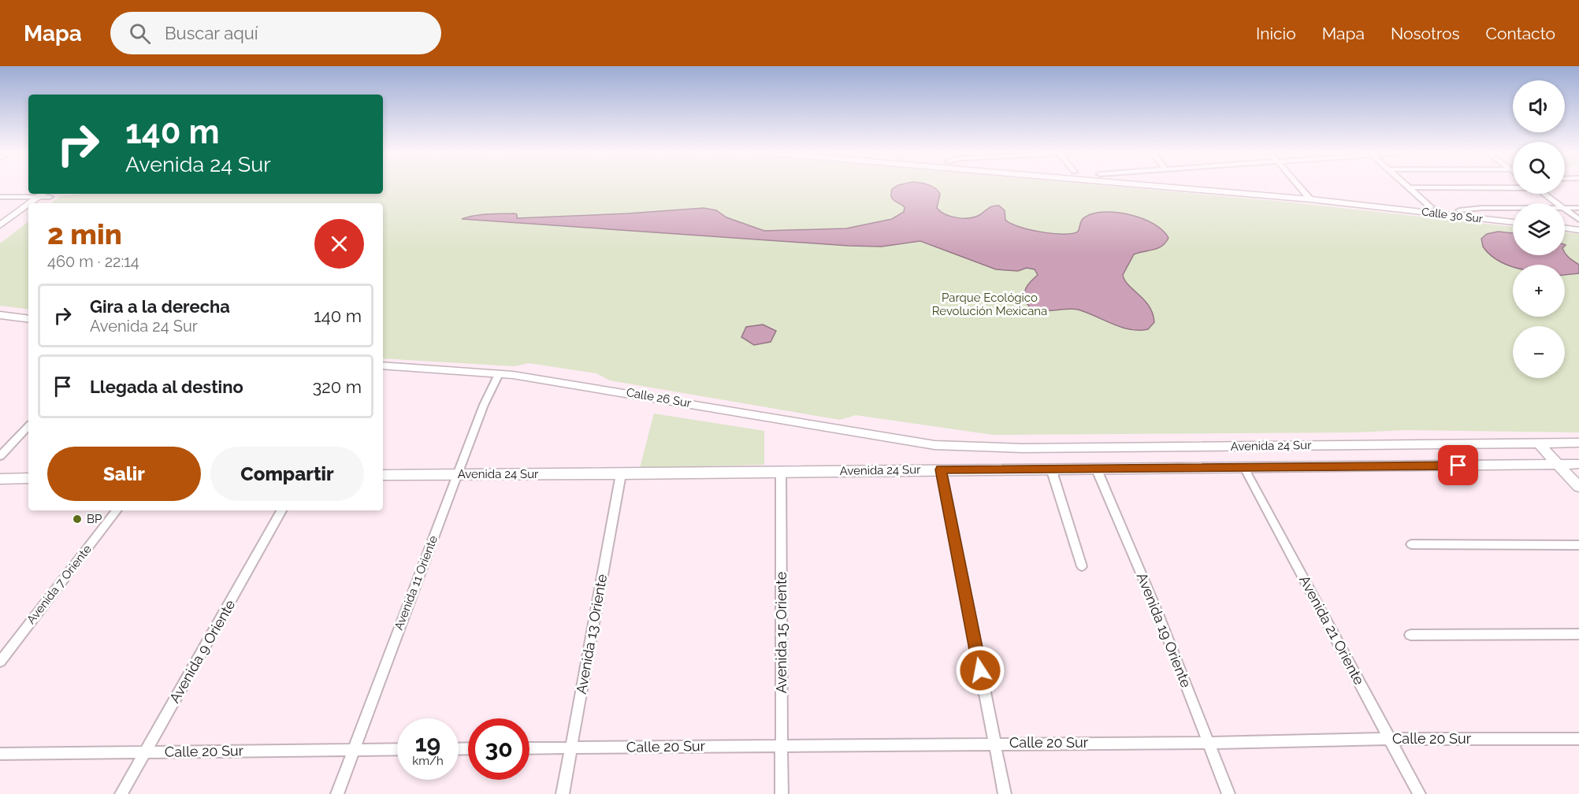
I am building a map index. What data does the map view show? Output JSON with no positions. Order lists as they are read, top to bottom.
{
  "streets": {
    "main road": ["Calle 30 Sur", "Calle 26 Sur", "Avenida 24 Sur"],
    "street": [
      "Avenida 11 Oriente",
      "Avenida 7 Oriente",
      "Avenida 19 Oriente",
      "Avenida 21 Oriente",
      "Avenida 15 Oriente",
      "Avenida 13 Oriente",
      "Avenida 9 Oriente",
      "Calle 20 Sur"
    ]
  },
  "crossings": [
    ["Calle 26 Sur", "Avenida 24 Sur"],
    ["Calle 26 Sur", "Avenida 11 Oriente"],
    ["Avenida 24 Sur", "Avenida 11 Oriente"],
    ["Avenida 24 Sur", "Avenida 19 Oriente"],
    ["Avenida 24 Sur", "Avenida 21 Oriente"],
    ["Avenida 24 Sur", "Avenida 15 Oriente"],
    ["Avenida 24 Sur", "Avenida 13 Oriente"],
    ["Avenida 11 Oriente", "Calle 20 Sur"],
    ["Avenida 19 Oriente", "Calle 20 Sur"],
    ["Avenida 21 Oriente", "Calle 20 Sur"],
    ["Avenida 15 Oriente", "Calle 20 Sur"],
    ["Avenida 13 Oriente", "Calle 20 Sur"],
    ["Avenida 9 Oriente", "Calle 20 Sur"]
  ],
  "parks": ["Parque Ecológico Revolución Mexicana"],
  "places": ["BP"],
  "page": {
    "header": "Mapa",
    "search": "Buscar aquí",
    "nav": [
      "Inicio",
      "Mapa",
      "Nosotros",
      "Contacto"
    ],
    "map_buttons": ["+", "−"],
    "turn": ["140 m", "Avenida 24 Sur"],
    "heading": ["2 min", "460 m · 22:14"],
    "list": [
      {
        "name": "Gira a la derecha",
        "note": "Avenida 24 Sur",
        "value": "140 m"
      },
      {
        "name": "Llegada al destino",
        "value": "320 m"
      }
    ],
    "buttons": ["Salir", "Compartir"],
    "speed": "19 km/h",
    "limit": "30"
  }
}
